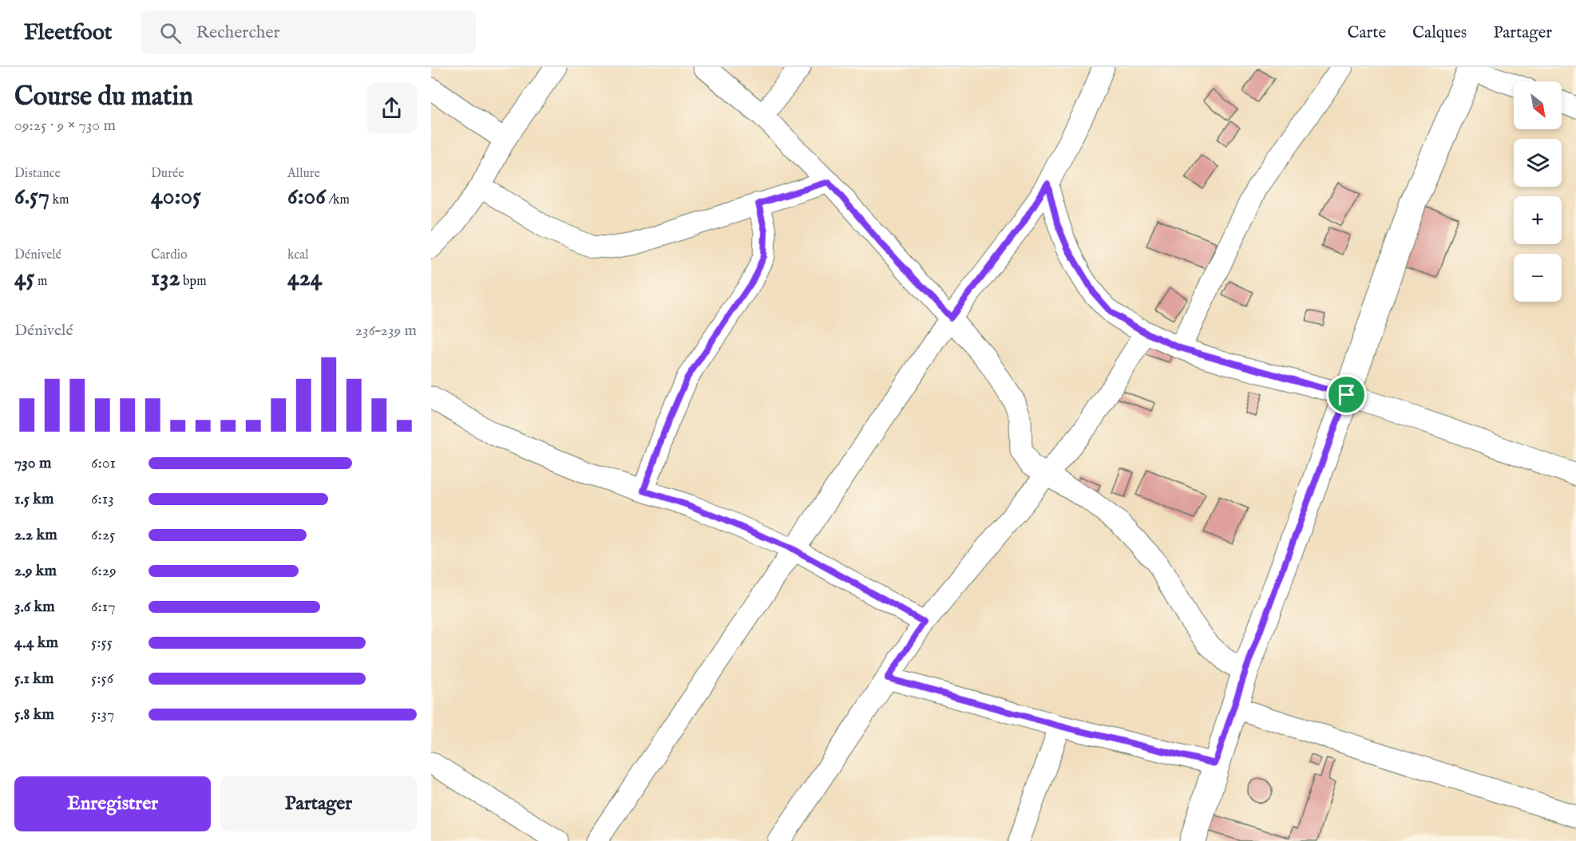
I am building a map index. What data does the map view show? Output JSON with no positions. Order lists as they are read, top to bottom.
{
  "north": "bottom right",
  "page": {
    "header": "Fleetfoot",
    "search": "Rechercher",
    "nav": ["Carte", "Calques", "Partager"],
    "heading": ["Course du matin", "09:25 · 9 × 730 m"],
    "map_buttons": ["+", "−"],
    "stats": [
      ["Distance", "6.57 km"],
      ["Durée", "40:05"],
      ["Allure", "6:06 /km"],
      ["Dénivelé", "45 m"],
      ["Cardio", "132 bpm"],
      ["kcal", "424"]
    ],
    "chart": ["Dénivelé", "236–239 m"],
    "list": [
      {
        "name": "730 m",
        "note": "6:01"
      },
      {
        "name": "1.5 km",
        "note": "6:13"
      },
      {
        "name": "2.2 km",
        "note": "6:25"
      },
      {
        "name": "2.9 km",
        "note": "6:29"
      },
      {
        "name": "3.6 km",
        "note": "6:17"
      },
      {
        "name": "4.4 km",
        "note": "5:55"
      },
      {
        "name": "5.1 km",
        "note": "5:56"
      },
      {
        "name": "5.8 km",
        "note": "5:37"
      }
    ],
    "buttons": ["Enregistrer", "Partager"]
  }
}
